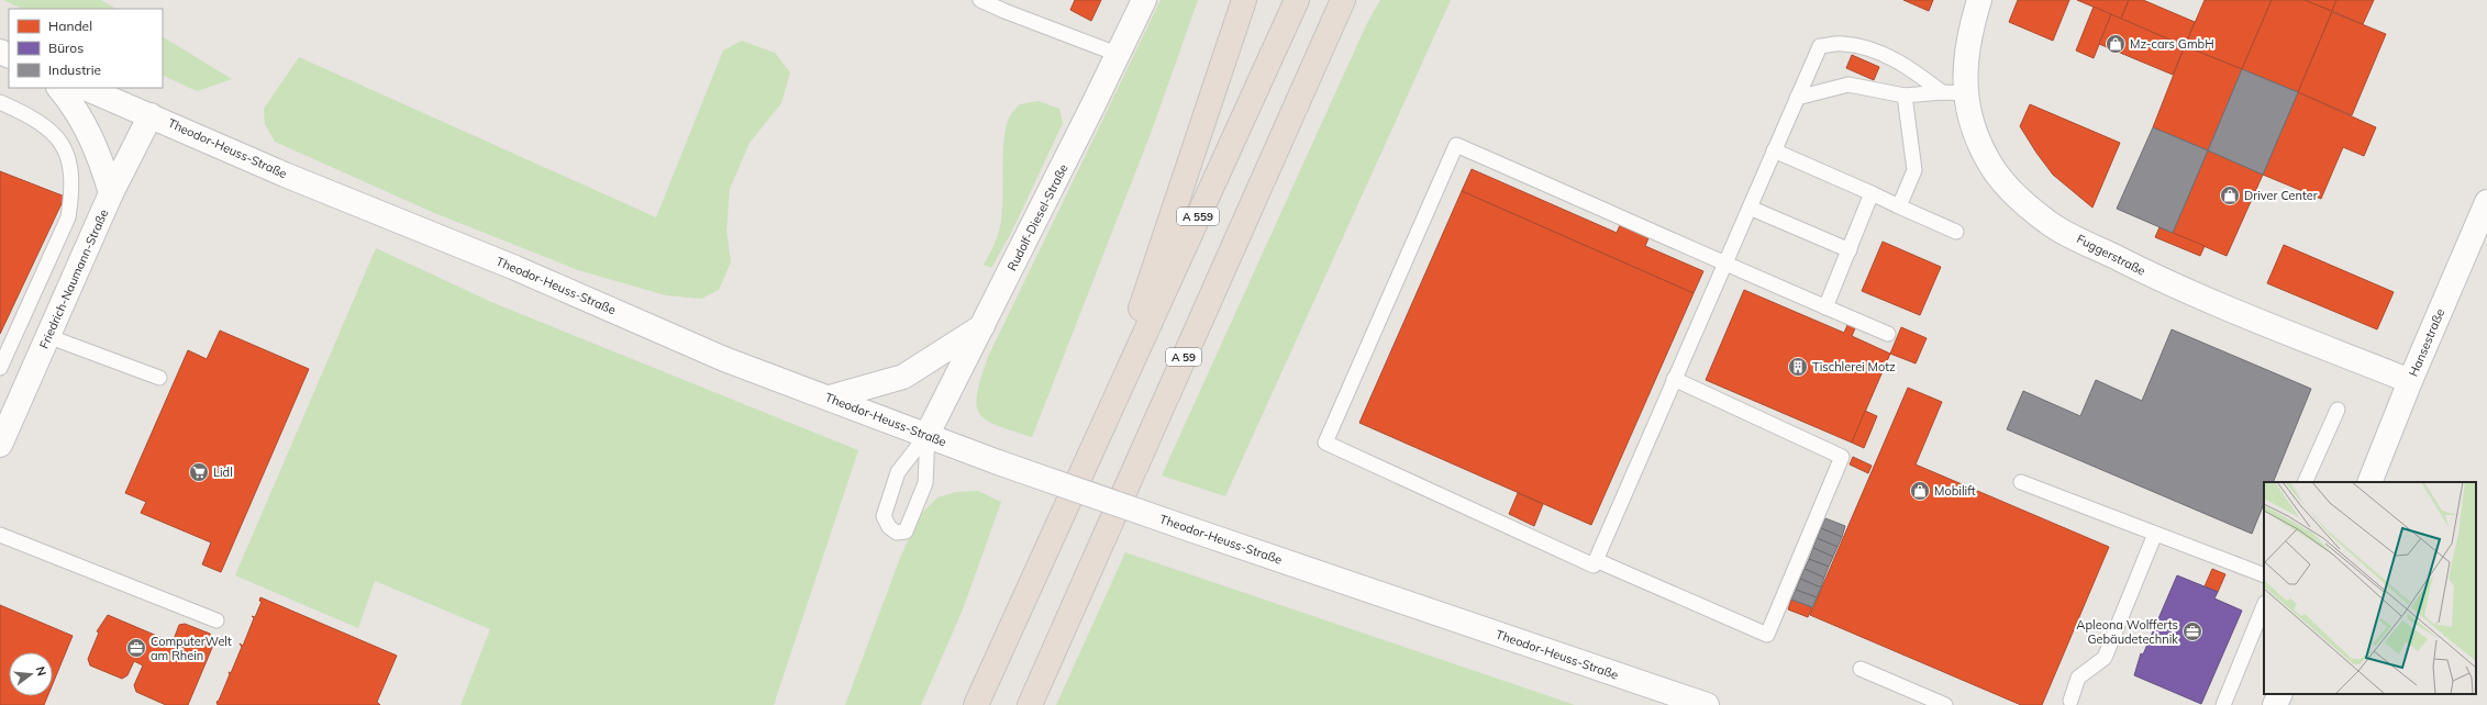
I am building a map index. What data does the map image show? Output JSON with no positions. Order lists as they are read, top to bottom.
{
  "streets": {
    "highway": ["A 559", "A 59"],
    "main road": [
      "Theodor-Heuss-Straße",
      "Rudolf-Diesel-Straße",
      "Fuggerstraße",
      "Friedrich-Naumann-Straße",
      "Hansestraße"
    ]
  },
  "crossings": [
    ["Theodor-Heuss-Straße", "Rudolf-Diesel-Straße"],
    ["Theodor-Heuss-Straße", "Friedrich-Naumann-Straße"],
    ["Fuggerstraße", "Hansestraße"]
  ],
  "places": {
    "shop": ["Mz-cars GmbH", "Driver Center", "Mobilift"],
    "building": ["Tischlerei Motz"],
    "supermarket": ["Lidl"],
    "office": ["Apleona Wolfferts Gebäudetechnik", "ComputerWelt am Rhein"]
  },
  "legend": ["Handel", "Büros", "Industrie"],
  "north": "right"
}
